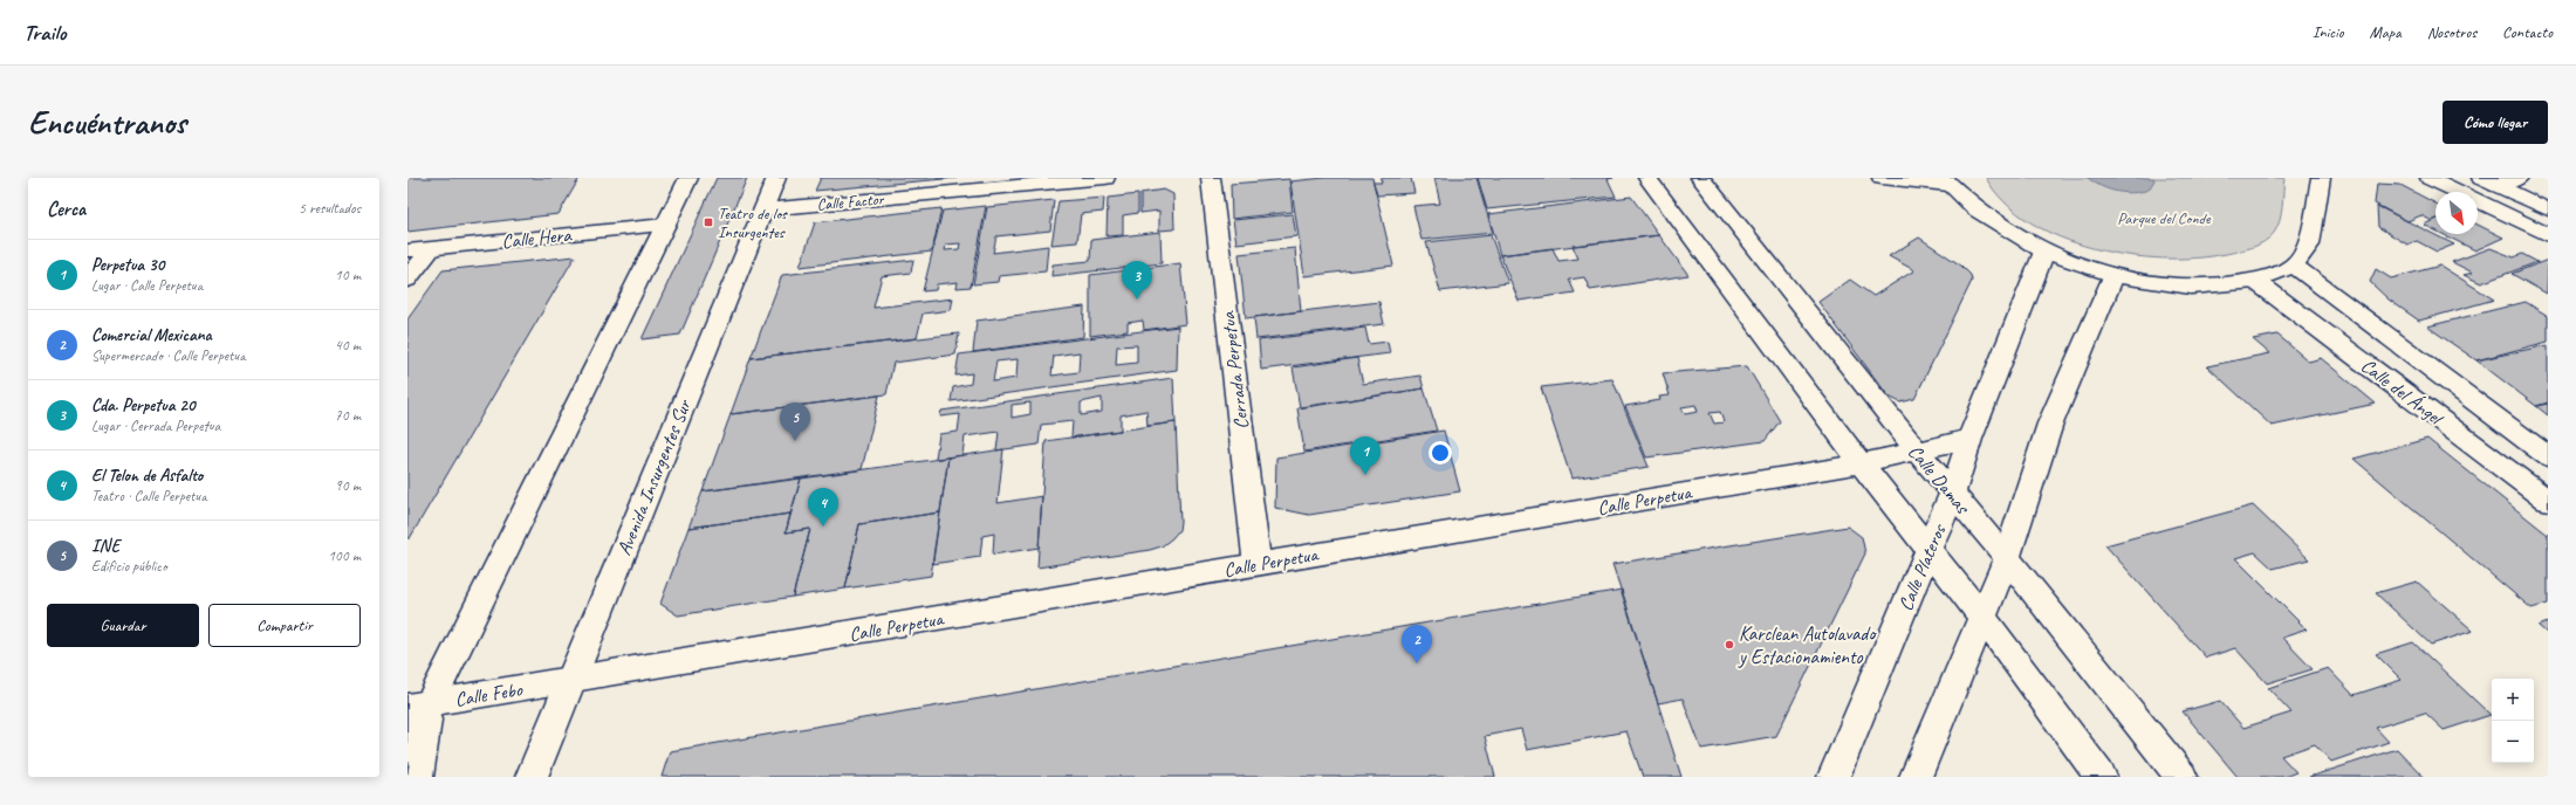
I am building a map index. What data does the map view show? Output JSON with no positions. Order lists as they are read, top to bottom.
{
  "streets": {
    "street": [
      "Calle Factor",
      "Calle Hera",
      "Cerrada Perpetua",
      "Calle del Ángel",
      "Avenida Insurgentes Sur",
      "Calle Damas",
      "Calle Perpetua",
      "Calle Plateros",
      "Calle Febo"
    ]
  },
  "crossings": [
    ["Calle Factor", "Avenida Insurgentes Sur"],
    ["Cerrada Perpetua", "Calle Perpetua"],
    ["Avenida Insurgentes Sur", "Calle Perpetua"],
    ["Avenida Insurgentes Sur", "Calle Febo"],
    ["Calle Damas", "Calle Perpetua"],
    ["Calle Damas", "Calle Plateros"],
    ["Calle Perpetua", "Calle Plateros"],
    ["Calle Perpetua", "Calle Febo"]
  ],
  "parks": ["Parque del Conde"],
  "places": {
    "transit": ["Teatro de los Insurgentes"],
    "other": ["Karclean Autolavado y Estacionamiento"]
  },
  "north": "bottom right",
  "page": {
    "header": "Trailo",
    "nav": [
      "Inicio",
      "Mapa",
      "Nosotros",
      "Contacto"
    ],
    "buttons": [
      "Cómo llegar",
      ["Guardar", "Compartir"]
    ],
    "title": "Encuéntranos",
    "heading": ["Cerca", "5 resultados"],
    "list": [
      {
        "mark": "1",
        "name": "Perpetua 30",
        "note": "Lugar · Calle Perpetua",
        "value": "10 m"
      },
      {
        "mark": "2",
        "name": "Comercial Mexicana",
        "note": "Supermercado · Calle Perpetua",
        "value": "40 m"
      },
      {
        "mark": "3",
        "name": "Cda. Perpetua 20",
        "note": "Lugar · Cerrada Perpetua",
        "value": "70 m"
      },
      {
        "mark": "4",
        "name": "El Telon de Asfalto",
        "note": "Teatro · Calle Perpetua",
        "value": "90 m"
      },
      {
        "mark": "5",
        "name": "INE",
        "note": "Edificio público",
        "value": "100 m"
      }
    ],
    "pins": [
      "3",
      "5",
      "1",
      "4",
      "2"
    ],
    "map_buttons": ["+", "−"]
  }
}
